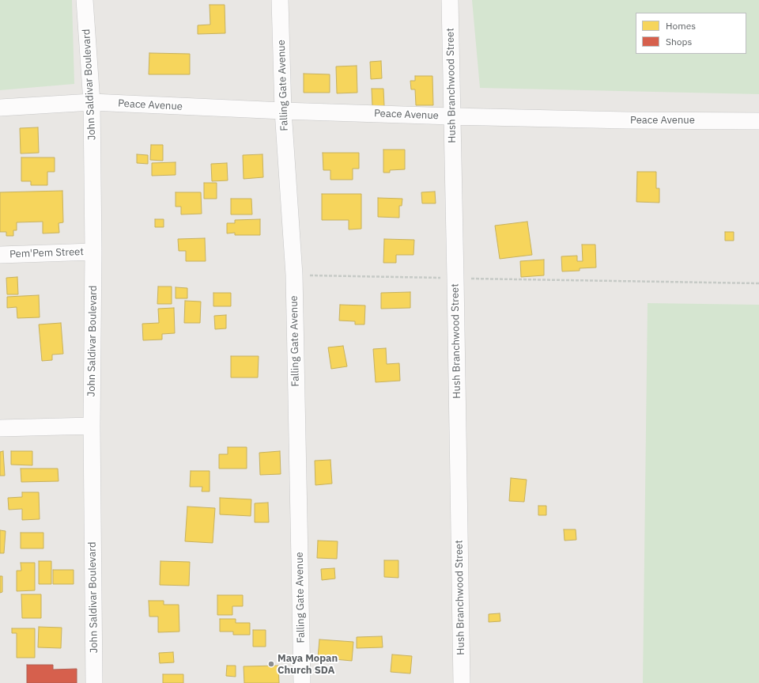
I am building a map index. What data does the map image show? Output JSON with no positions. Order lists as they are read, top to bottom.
{
  "streets": {
    "street": [
      "John Saldivar Boulevard",
      "Falling Gate Avenue",
      "Hush Branchwood Street",
      "Peace Avenue",
      "Pem'Pem Street"
    ]
  },
  "crossings": [
    ["John Saldivar Boulevard", "Peace Avenue"],
    ["John Saldivar Boulevard", "Pem'Pem Street"],
    ["Falling Gate Avenue", "Peace Avenue"],
    ["Hush Branchwood Street", "Peace Avenue"]
  ],
  "places": ["Maya Mopan Church SDA"],
  "legend": ["Homes", "Shops"]
}
